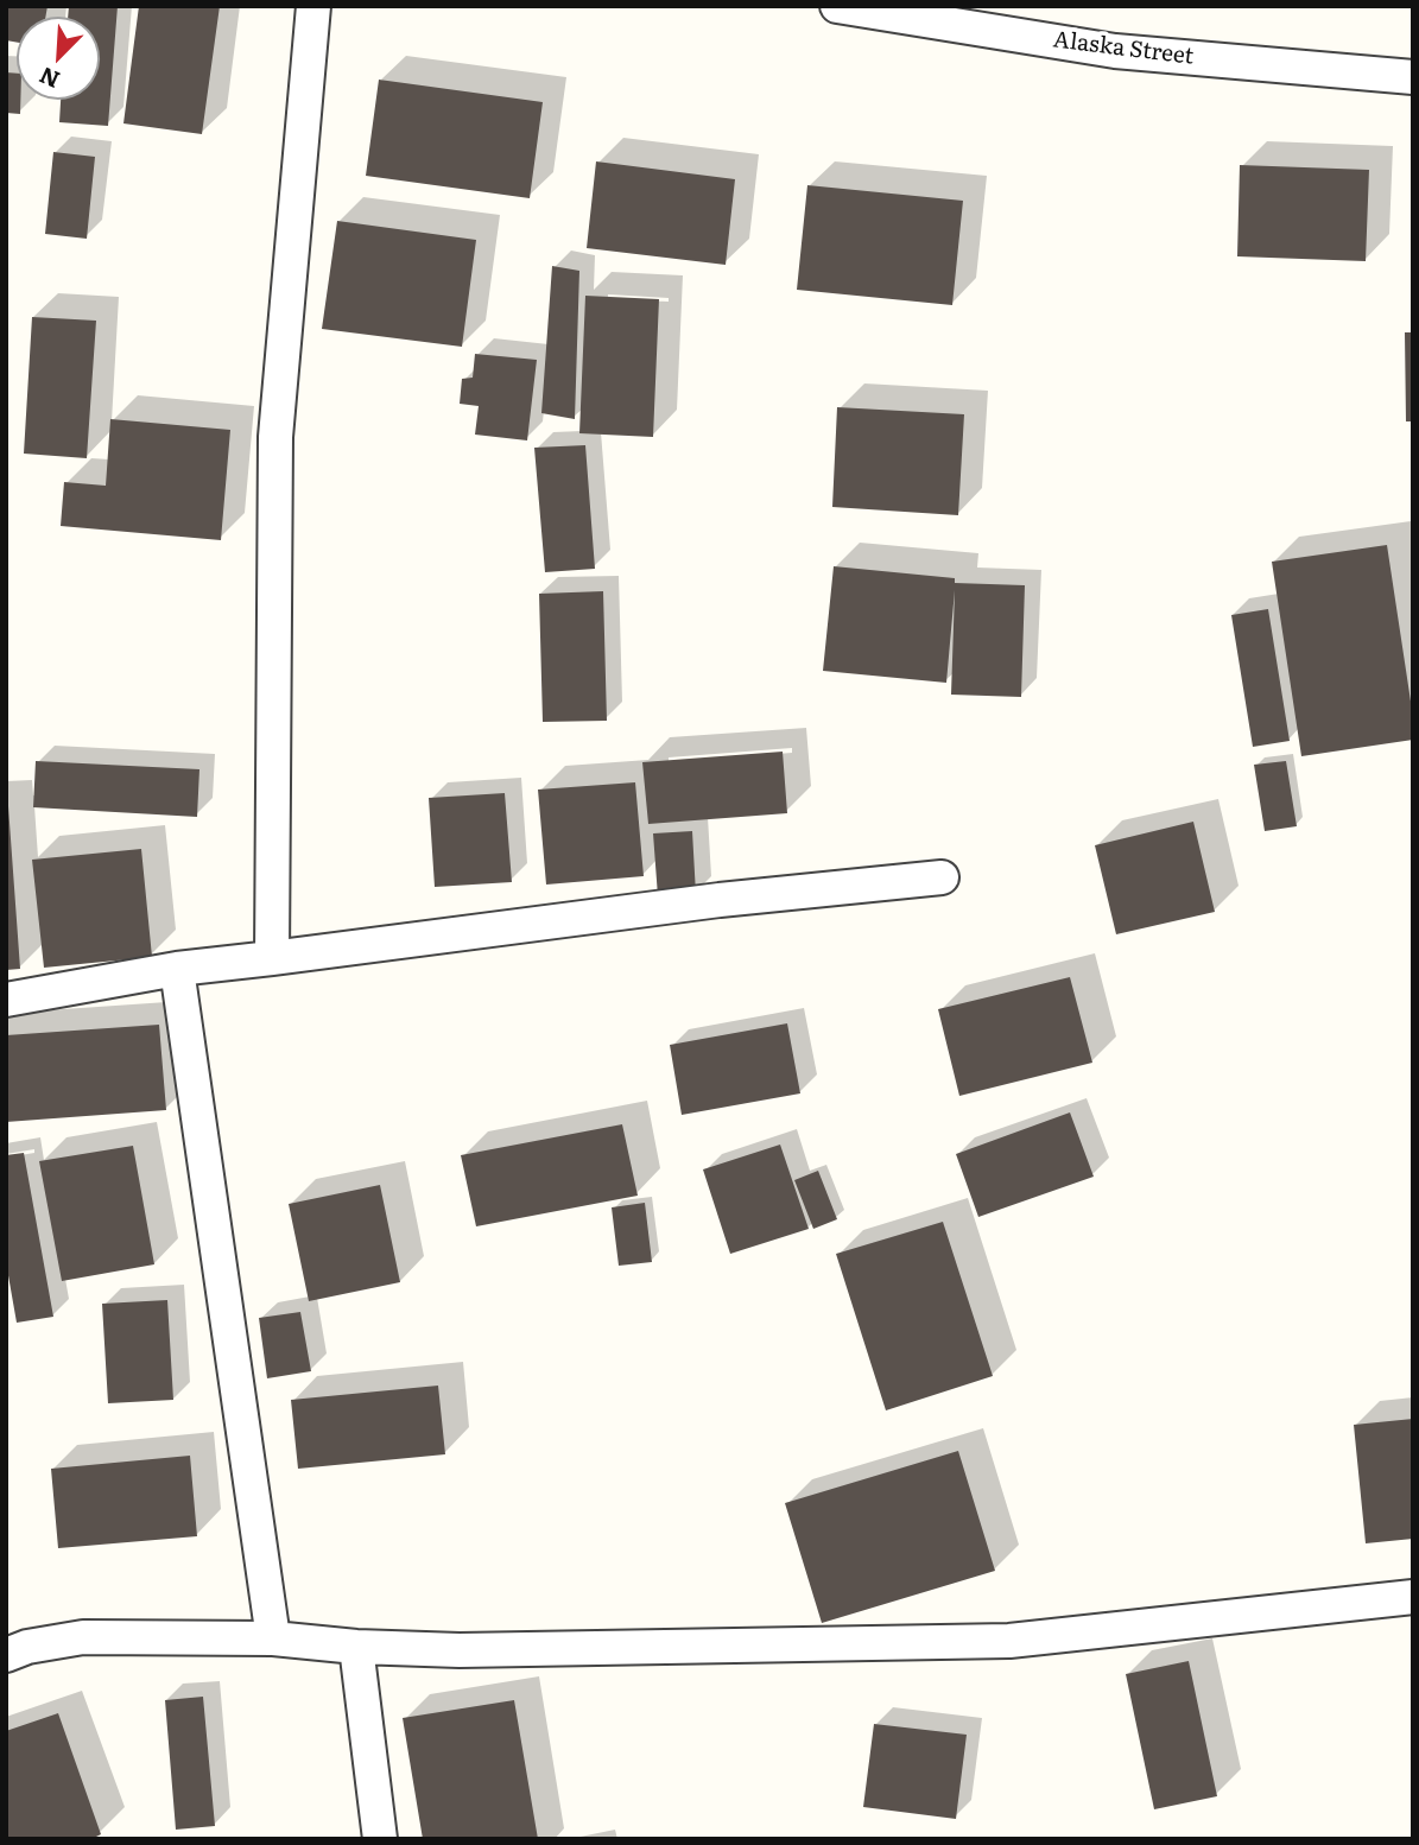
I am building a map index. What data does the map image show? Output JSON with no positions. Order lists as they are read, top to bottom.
{
  "streets": {
    "street": ["Alaska Street"]
  },
  "north": "bottom left"
}
